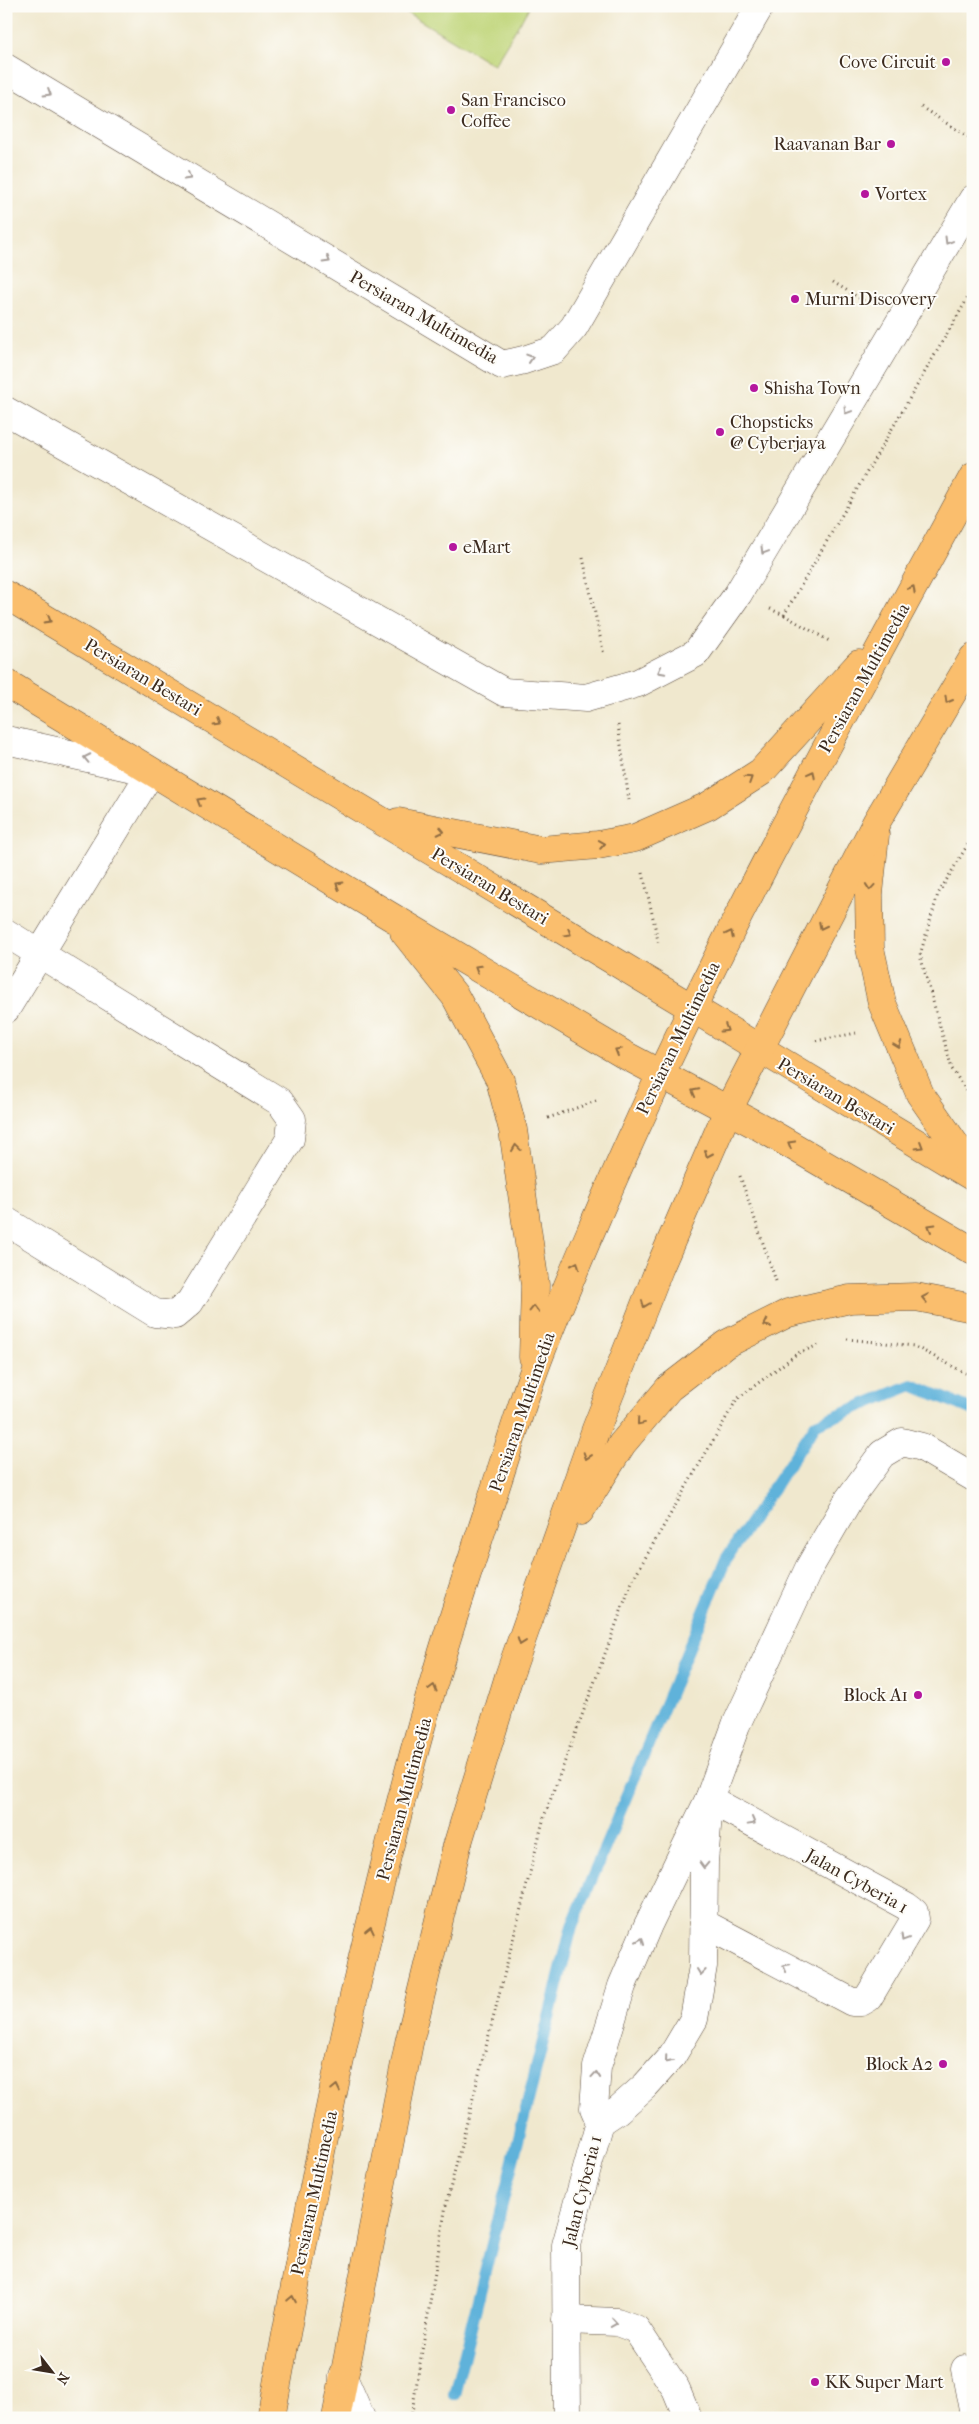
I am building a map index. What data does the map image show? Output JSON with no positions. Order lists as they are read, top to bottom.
{
  "streets": {
    "main road": ["Persiaran Multimedia", "Persiaran Bestari"],
    "street": ["Jalan Cyberia 1"]
  },
  "crossings": [
    ["Persiaran Multimedia", "Persiaran Bestari"]
  ],
  "places": [
    "Cove Circuit",
    "San Francisco Coffee",
    "Raavanan Bar",
    "Vortex",
    "Murni Discovery",
    "Shisha Town",
    "Chopsticks @ Cyberjaya",
    "eMart",
    "Block A1",
    "Block A2",
    "KK Super Mart"
  ],
  "north": "bottom right"
}
